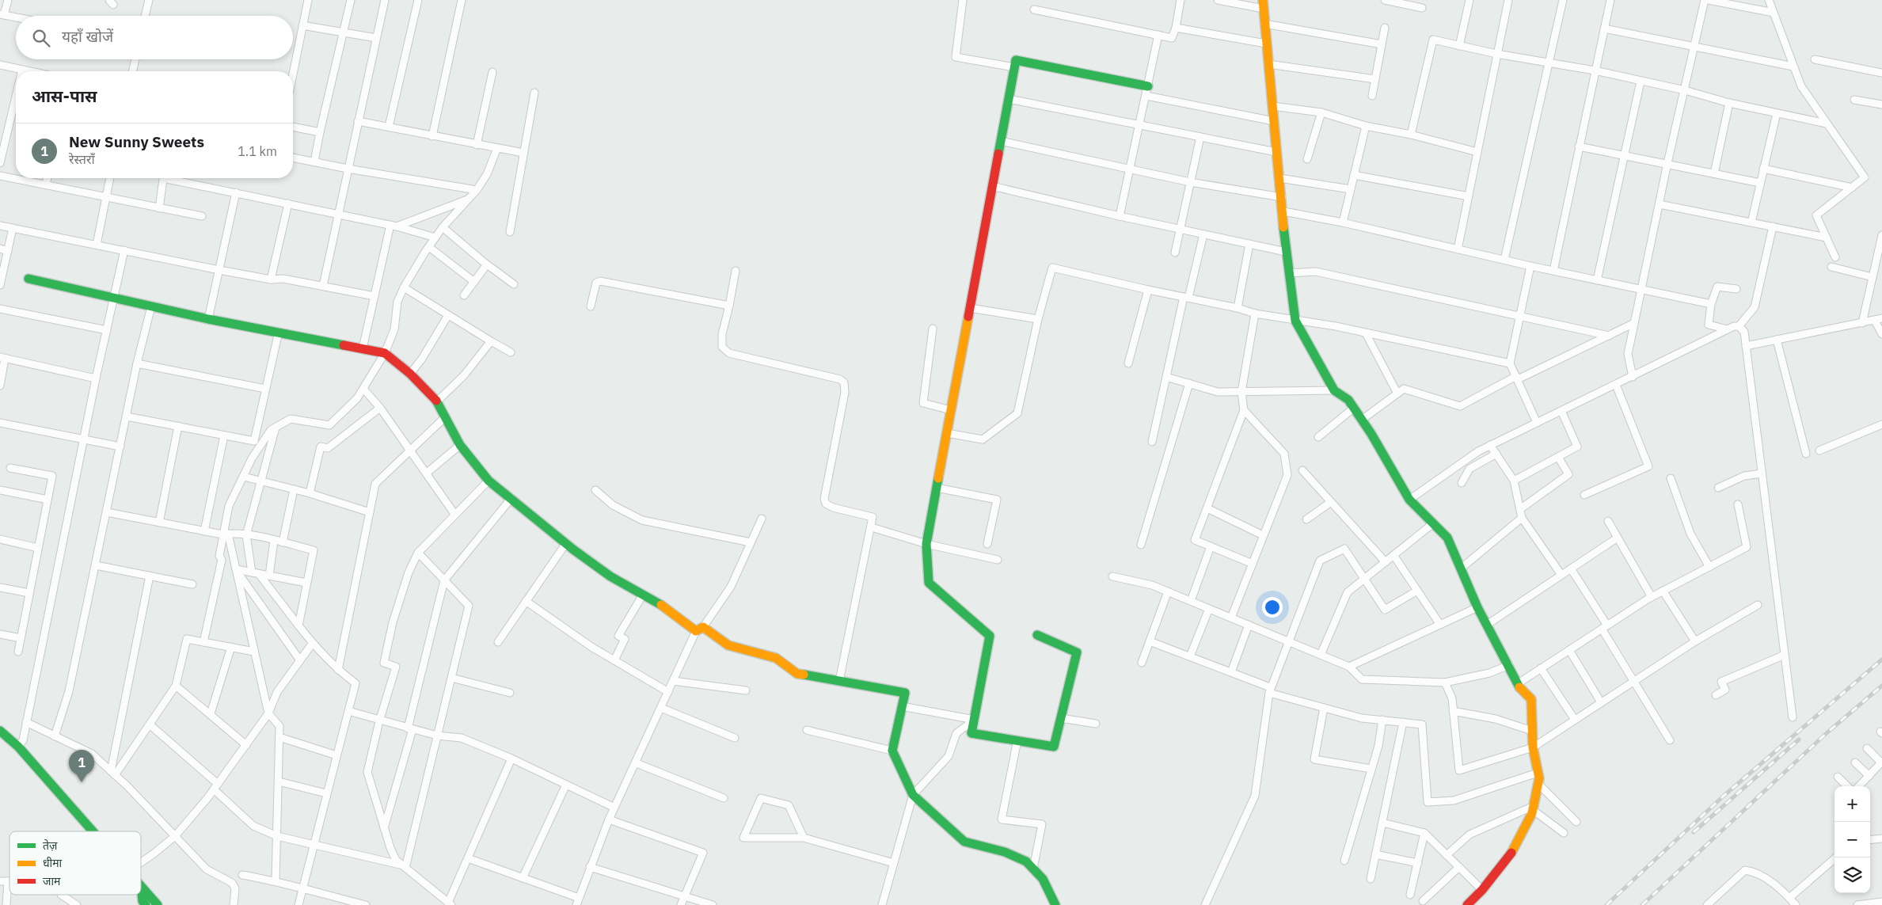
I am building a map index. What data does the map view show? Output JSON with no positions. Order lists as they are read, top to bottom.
{
  "legend": ["तेज़", "धीमा", "जाम"],
  "page": {
    "search": "यहाँ खोजें",
    "heading": "आस-पास",
    "list": [
      {
        "mark": "1",
        "name": "New Sunny Sweets",
        "note": "रेस्तराँ",
        "value": "1.1 km"
      }
    ],
    "pins": "1",
    "map_buttons": ["+", "−"]
  }
}
